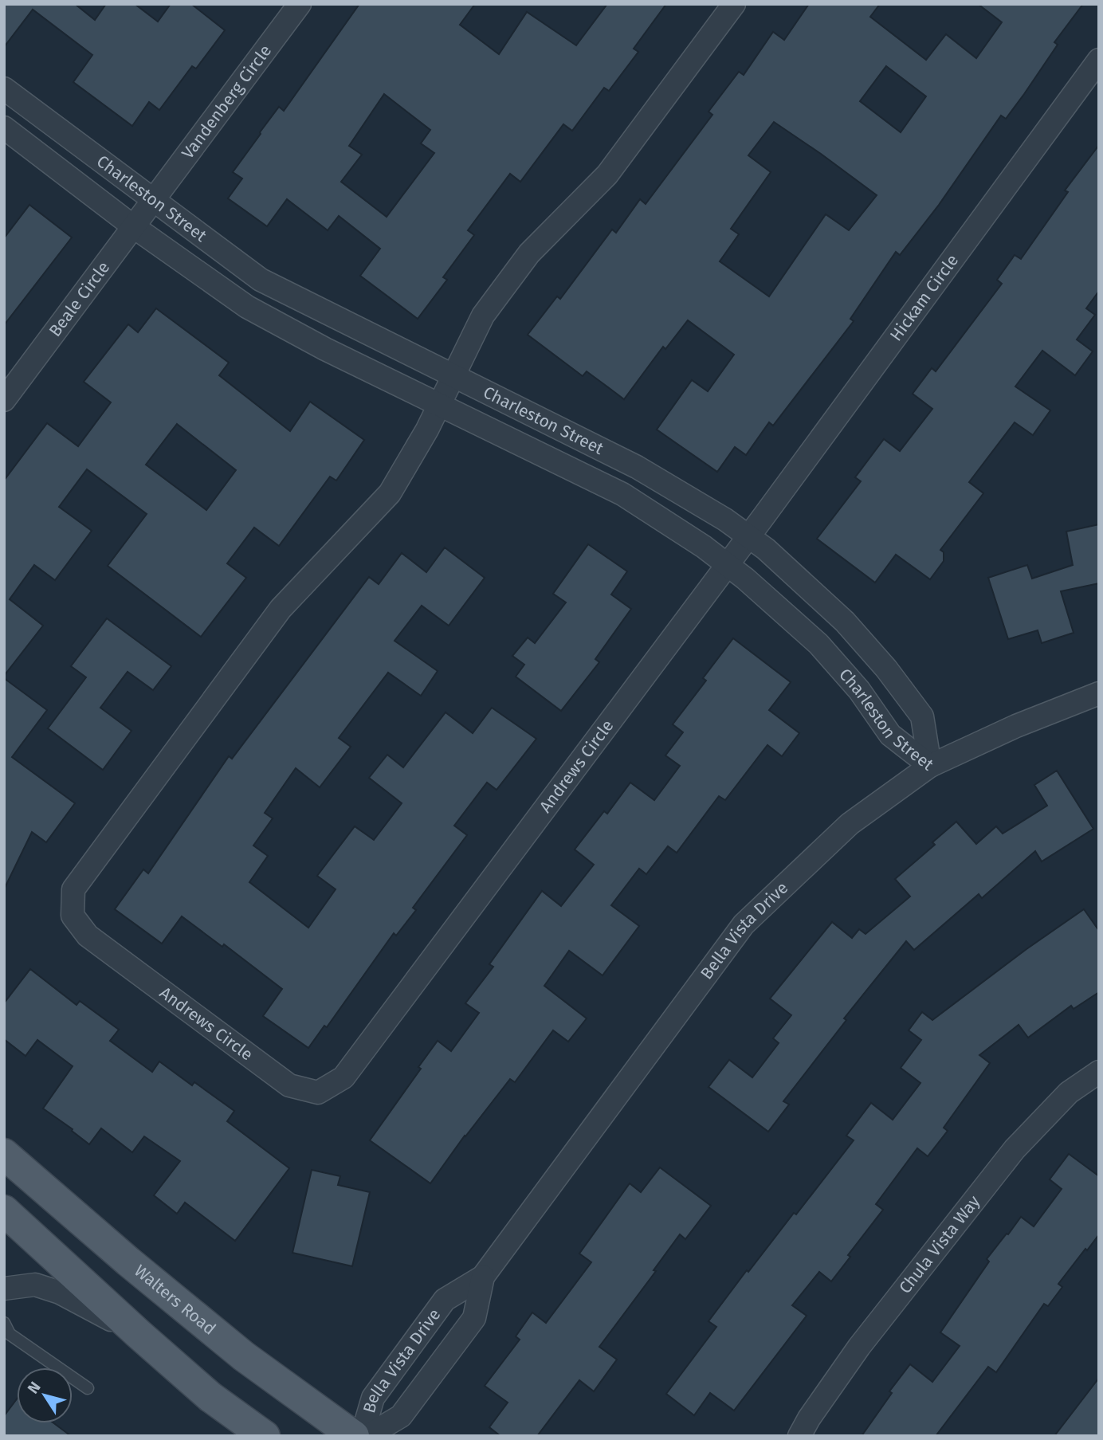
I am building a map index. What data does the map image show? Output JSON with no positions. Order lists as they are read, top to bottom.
{
  "streets": {
    "main road": ["Walters Road"],
    "street": [
      "Vandenberg Circle",
      "Charleston Street",
      "Hickam Circle",
      "Beale Circle",
      "Andrews Circle",
      "Bella Vista Drive",
      "Chula Vista Way"
    ]
  },
  "crossings": [
    ["Vandenberg Circle", "Charleston Street"],
    ["Vandenberg Circle", "Beale Circle"],
    ["Charleston Street", "Hickam Circle"],
    ["Charleston Street", "Beale Circle"],
    ["Charleston Street", "Andrews Circle"],
    ["Charleston Street", "Bella Vista Drive"],
    ["Hickam Circle", "Andrews Circle"]
  ],
  "north": "top left"
}
